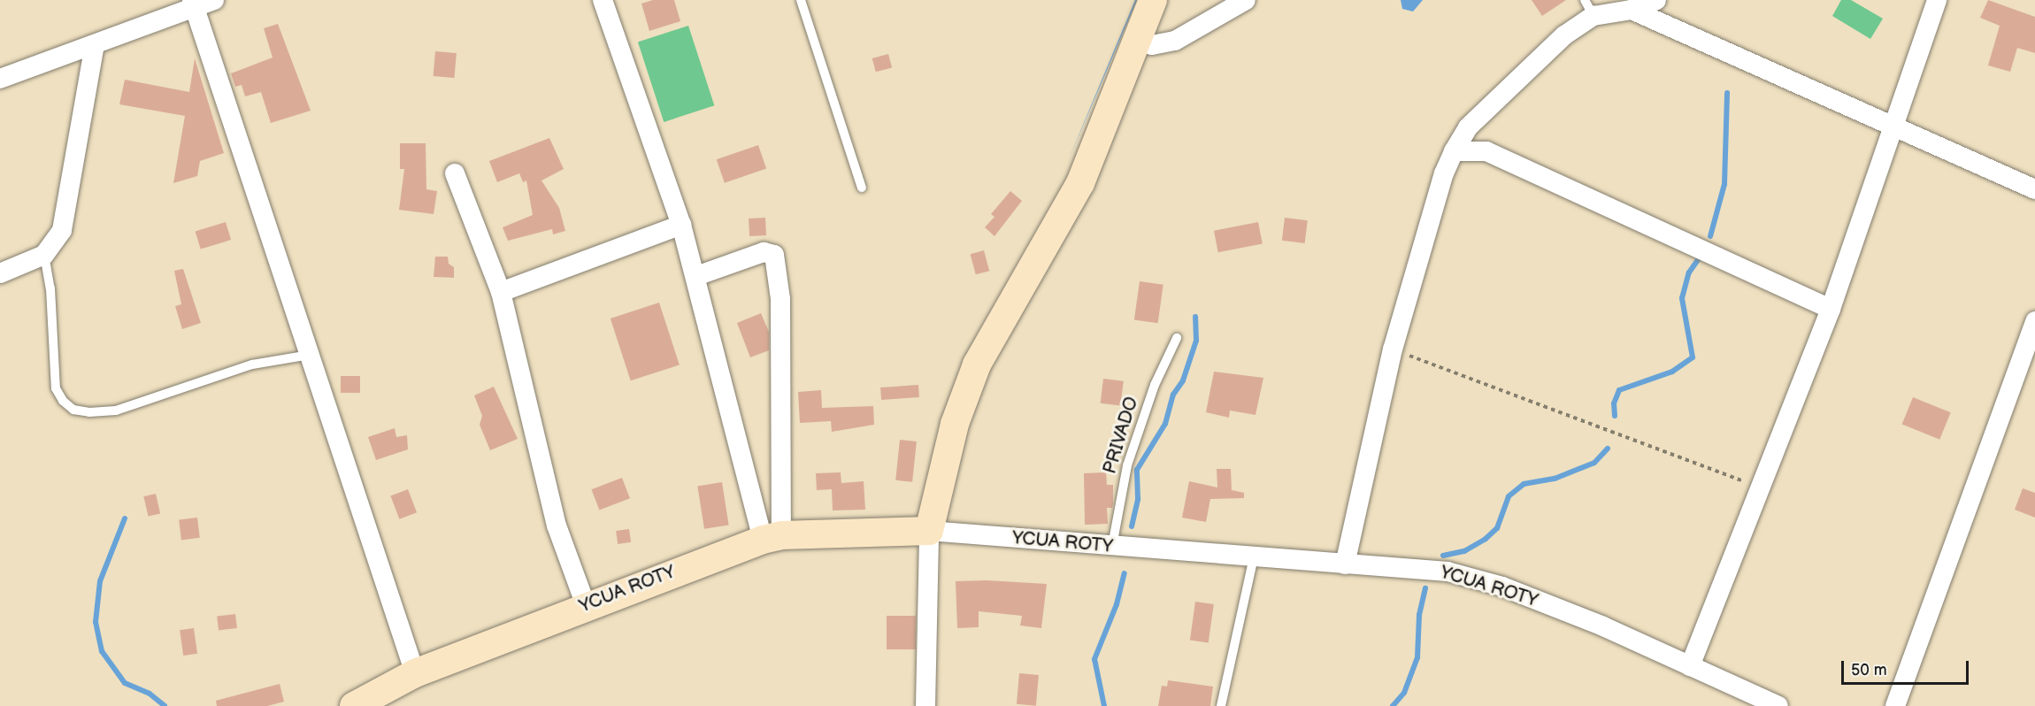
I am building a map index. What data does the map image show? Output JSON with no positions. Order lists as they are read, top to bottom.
{
  "streets": {
    "street": ["YCUA ROTY"],
    "lane": ["PRIVADO"]
  },
  "crossings": [
    ["PRIVADO", "YCUA ROTY"]
  ],
  "scale_bar": "50 m"
}
